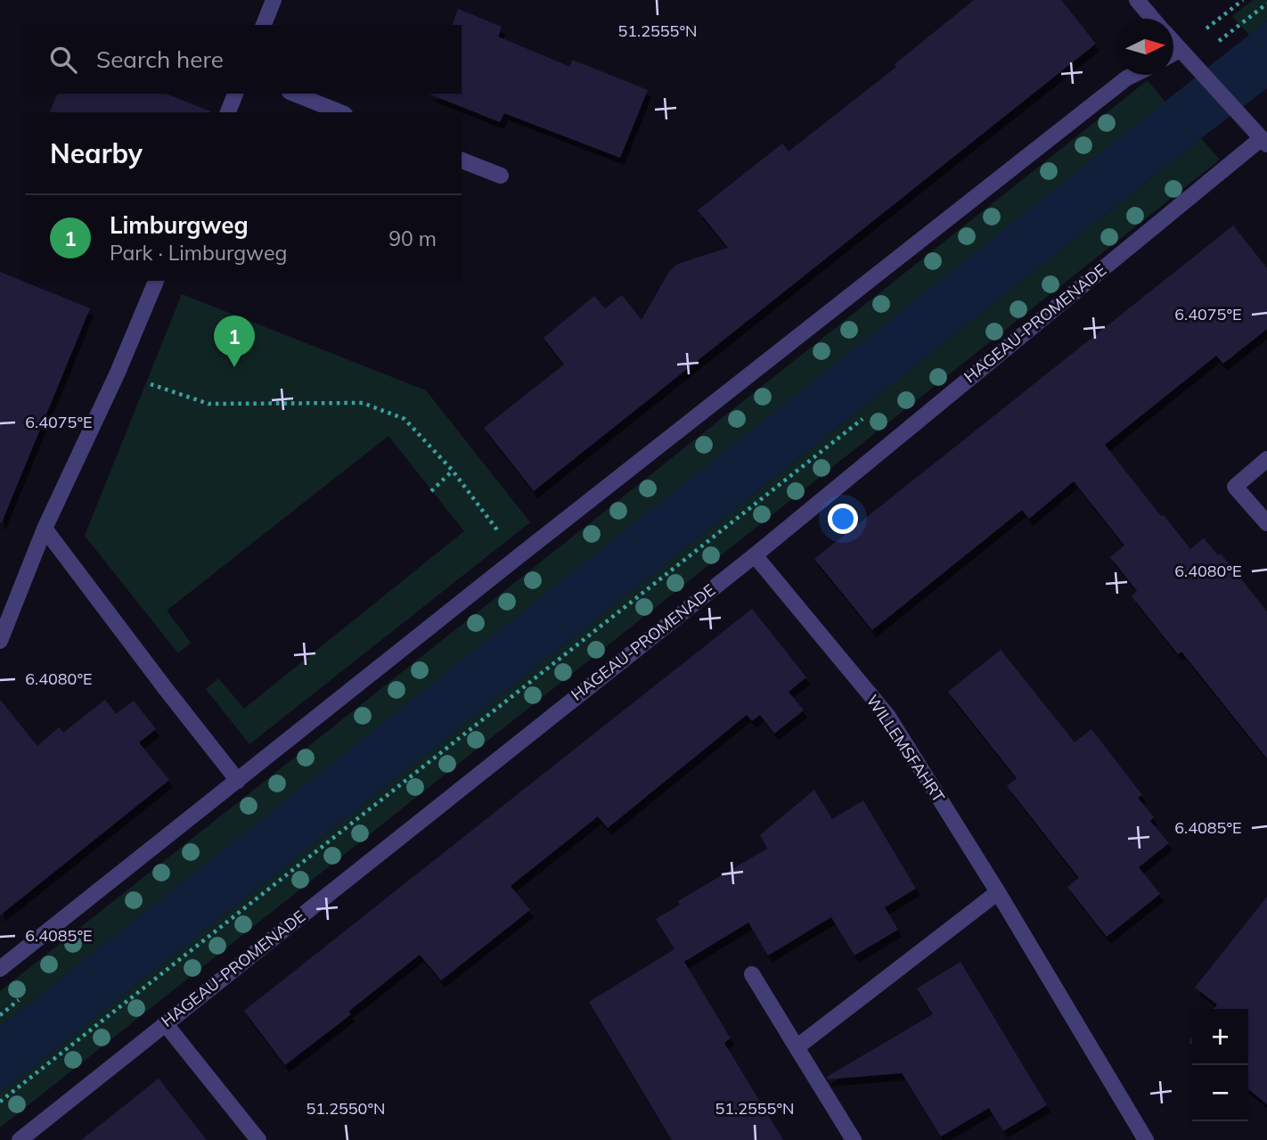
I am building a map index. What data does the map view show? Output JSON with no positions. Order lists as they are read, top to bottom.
{
  "streets": {
    "street": ["HAGEAU-PROMENADE", "WILLEMSFAHRT"]
  },
  "crossings": [
    ["HAGEAU-PROMENADE", "WILLEMSFAHRT"]
  ],
  "north": "right",
  "page": {
    "search": "Search here",
    "heading": "Nearby",
    "list": [
      {
        "mark": "1",
        "name": "Limburgweg",
        "note": "Park · Limburgweg",
        "value": "90 m"
      }
    ],
    "pins": "1",
    "map_buttons": ["+", "−"]
  },
  "coordinates": [
    "51.2555°N",
    "6.4075°E",
    "6.4080°E",
    "6.4085°E",
    "51.2550°N"
  ]
}
